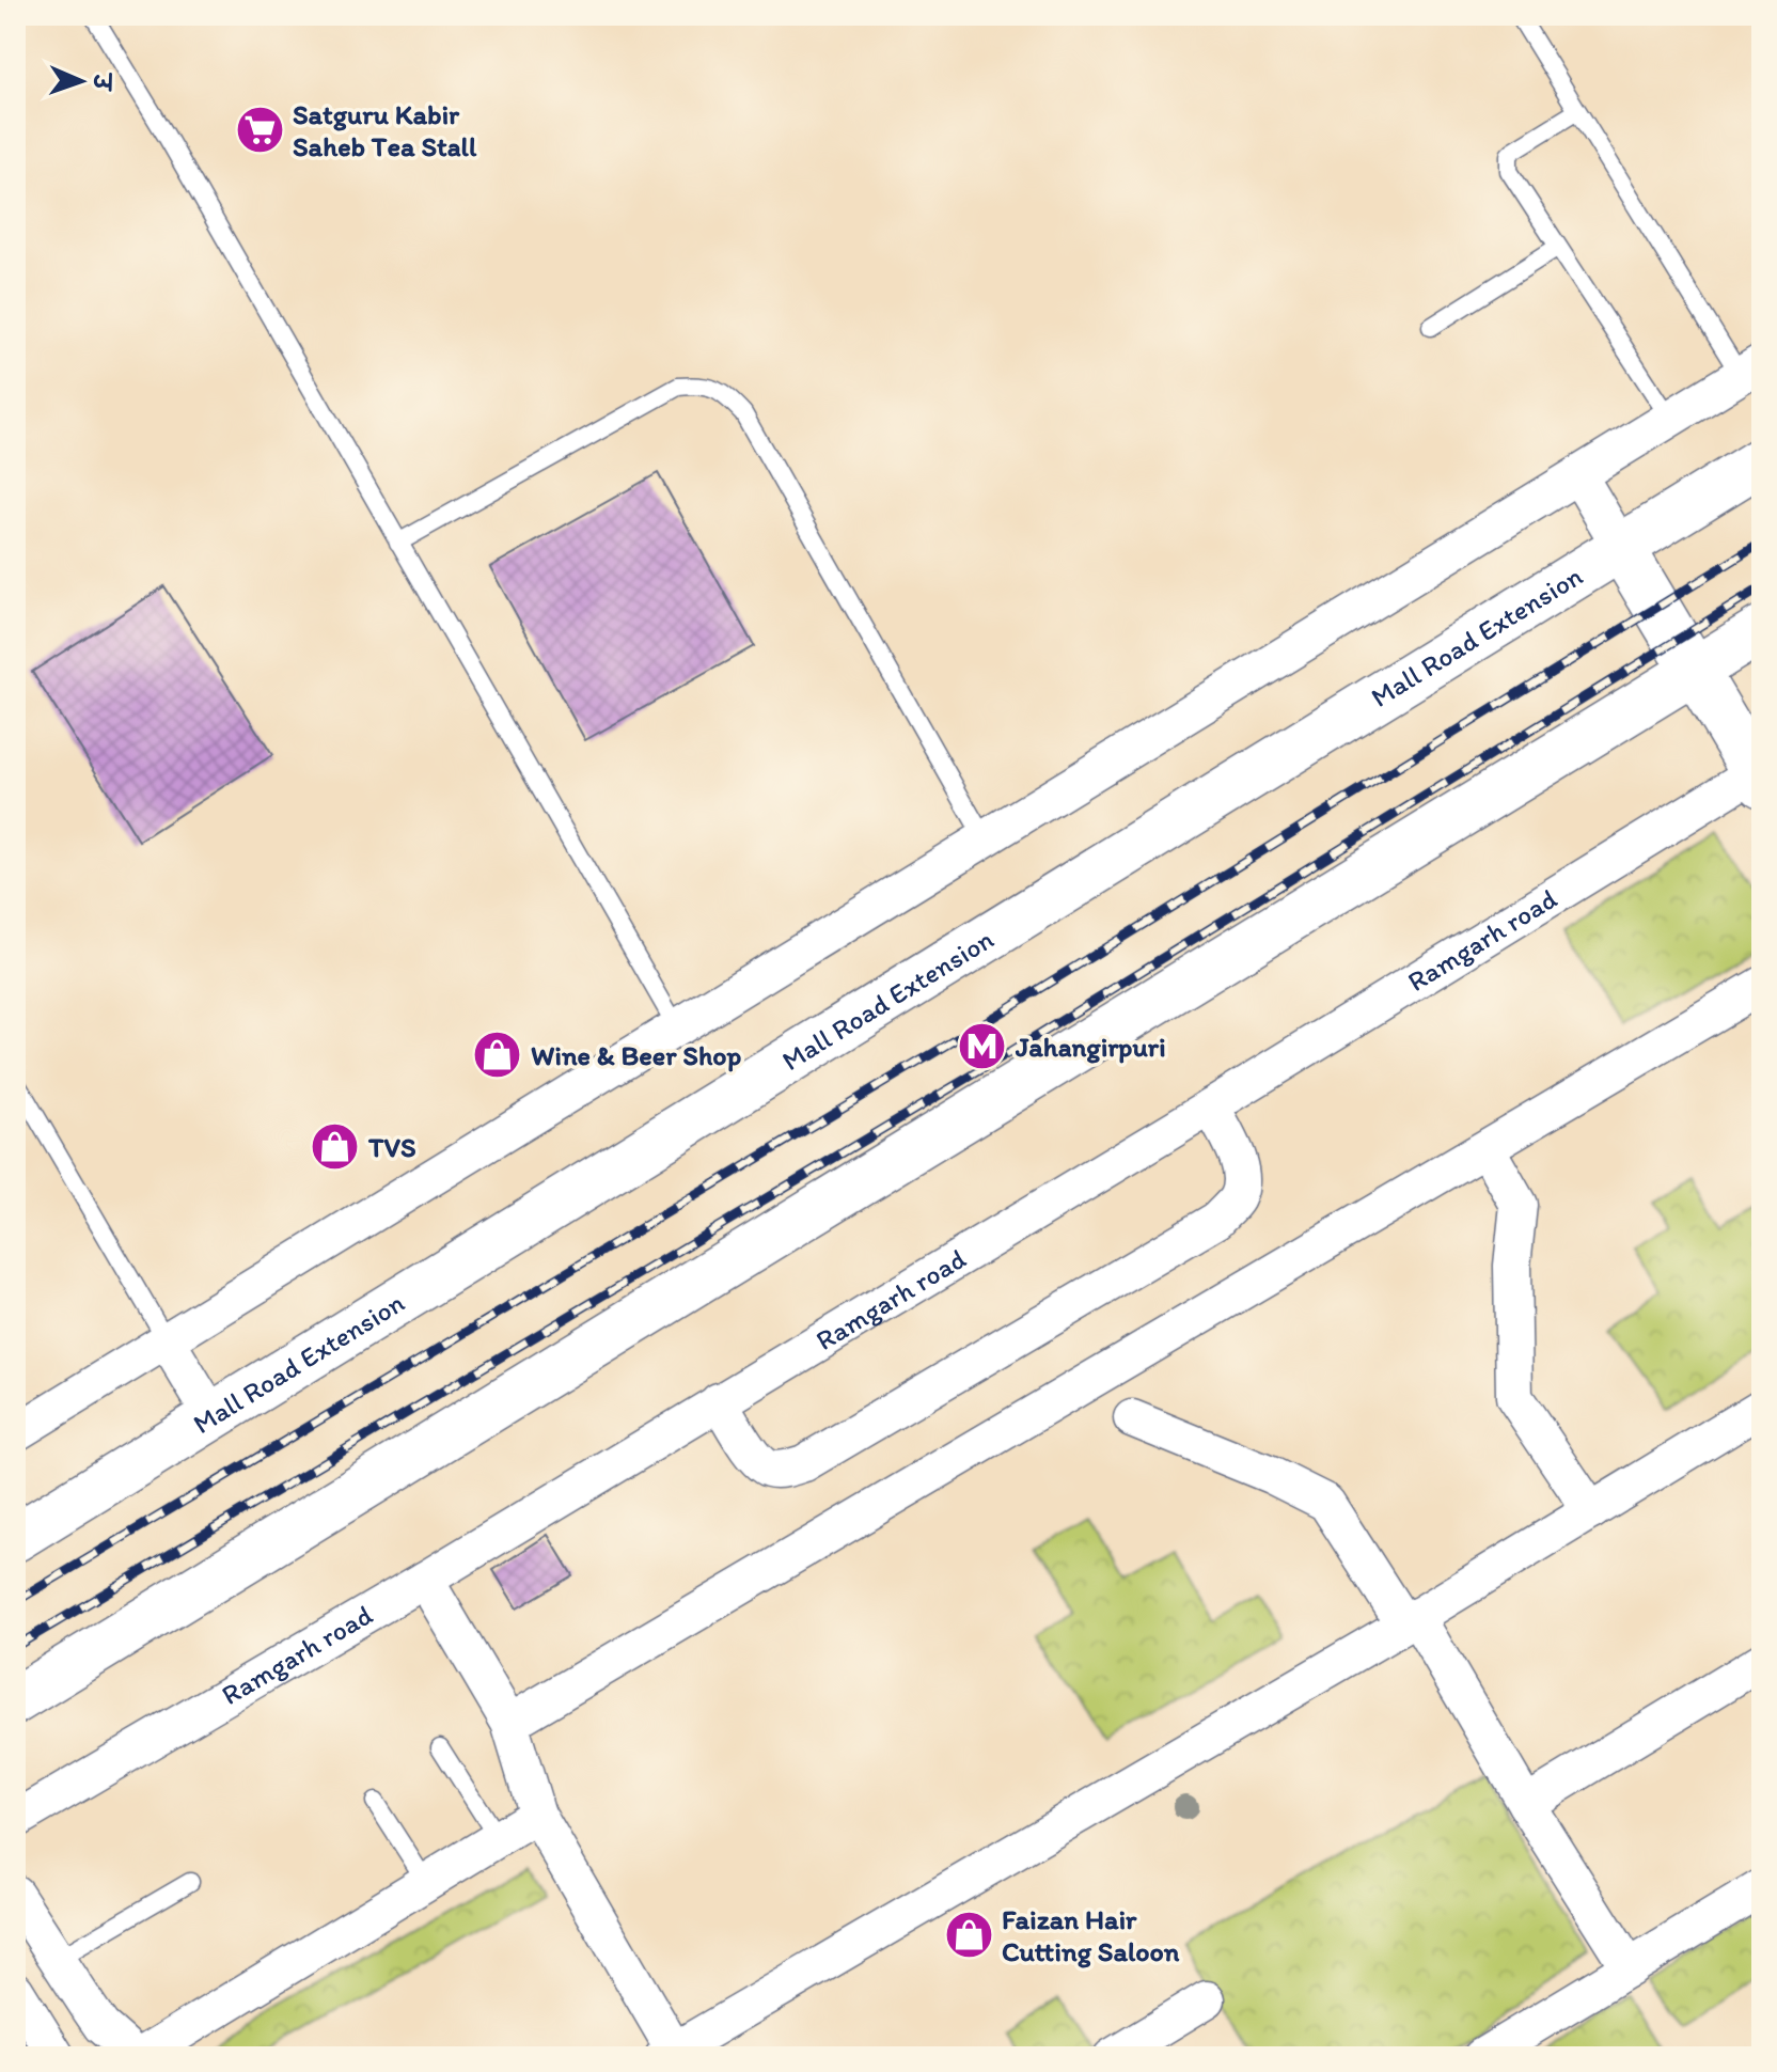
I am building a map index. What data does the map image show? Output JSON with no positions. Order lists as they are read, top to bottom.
{
  "streets": {
    "main road": ["Mall Road Extension"],
    "street": ["Ramgarh road"]
  },
  "places": {
    "supermarket": ["Satguru Kabir Saheb Tea Stall"],
    "metro station": ["Jahangirpuri"],
    "shop": ["Wine & Beer Shop", "TVS", "Faizan Hair Cutting Saloon"]
  },
  "north": "right"
}
